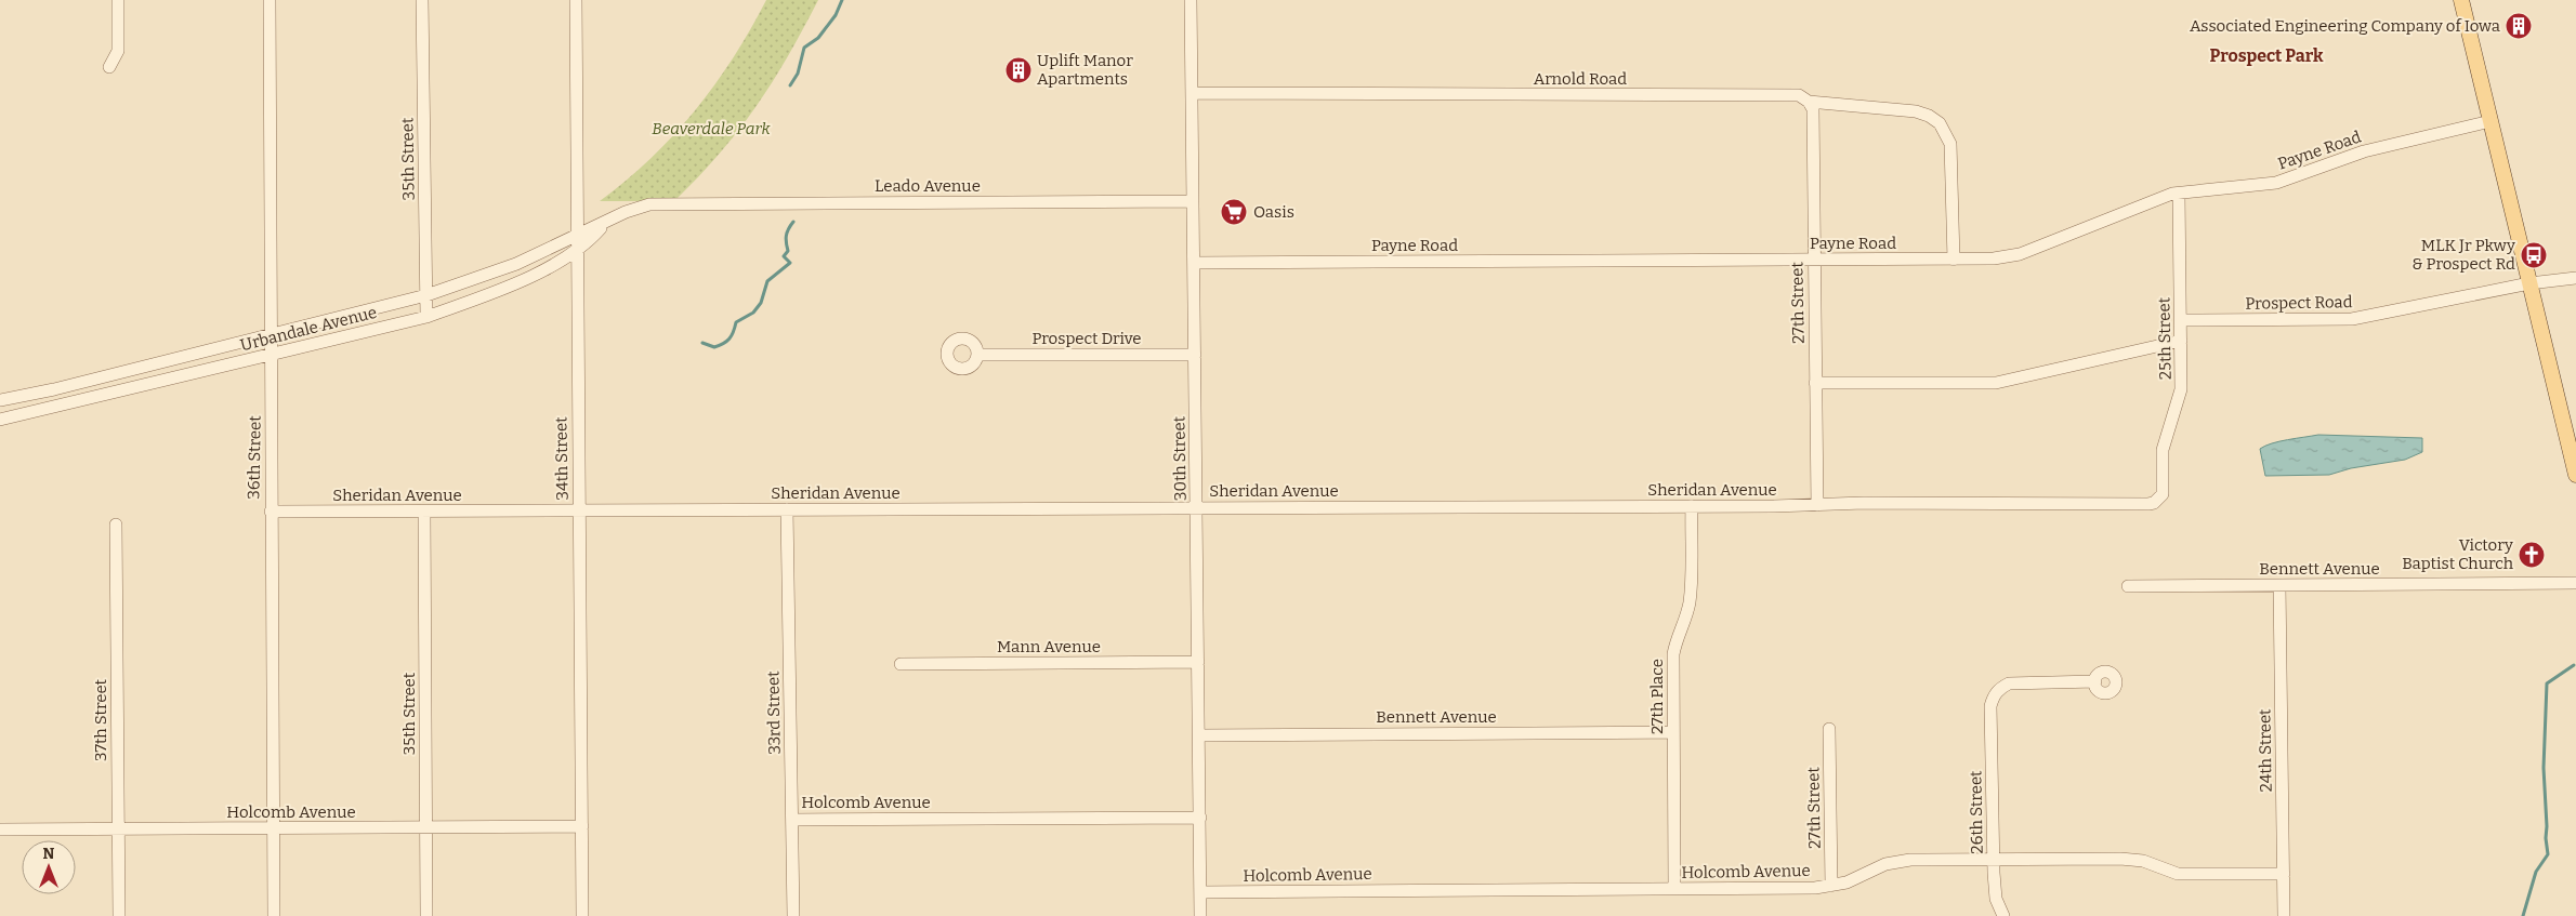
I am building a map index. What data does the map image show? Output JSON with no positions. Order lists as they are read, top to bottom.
{
  "streets": {
    "street": [
      "Arnold Road",
      "Payne Road",
      "35th Street",
      "Leado Avenue",
      "27th Street",
      "Prospect Road",
      "Urbandale Avenue",
      "Prospect Drive",
      "25th Street",
      "36th Street",
      "34th Street",
      "30th Street",
      "Sheridan Avenue",
      "Bennett Avenue",
      "Mann Avenue",
      "27th Place",
      "33rd Street",
      "37th Street",
      "24th Street",
      "Holcomb Avenue",
      "26th Street"
    ]
  },
  "crossings": [
    ["Arnold Road", "Payne Road"],
    ["Arnold Road", "27th Street"],
    ["Arnold Road", "30th Street"],
    ["Payne Road", "27th Street"],
    ["Payne Road", "25th Street"],
    ["Payne Road", "30th Street"],
    ["35th Street", "Urbandale Avenue"],
    ["35th Street", "Sheridan Avenue"],
    ["35th Street", "Holcomb Avenue"],
    ["Leado Avenue", "Urbandale Avenue"],
    ["Leado Avenue", "30th Street"],
    ["27th Street", "Sheridan Avenue"],
    ["27th Street", "Holcomb Avenue"],
    ["Prospect Road", "25th Street"],
    ["Urbandale Avenue", "36th Street"],
    ["Urbandale Avenue", "34th Street"],
    ["Prospect Drive", "30th Street"],
    ["25th Street", "Sheridan Avenue"],
    ["36th Street", "Sheridan Avenue"],
    ["36th Street", "Holcomb Avenue"],
    ["34th Street", "Sheridan Avenue"],
    ["34th Street", "Holcomb Avenue"],
    ["30th Street", "Sheridan Avenue"],
    ["30th Street", "Bennett Avenue"],
    ["30th Street", "Mann Avenue"],
    ["30th Street", "Holcomb Avenue"],
    ["Sheridan Avenue", "27th Place"],
    ["Sheridan Avenue", "33rd Street"],
    ["Bennett Avenue", "27th Place"],
    ["Bennett Avenue", "24th Street"],
    ["27th Place", "Holcomb Avenue"],
    ["33rd Street", "Holcomb Avenue"],
    ["37th Street", "Holcomb Avenue"],
    ["24th Street", "Holcomb Avenue"],
    ["Holcomb Avenue", "26th Street"]
  ],
  "districts": ["Prospect Park"],
  "parks": ["Beaverdale Park"],
  "places": {
    "building": ["Associated Engineering Company of Iowa", "Uplift Manor Apartments"],
    "supermarket": ["Oasis"],
    "bus stop": ["MLK Jr Pkwy & Prospect Rd"],
    "church": ["Victory Baptist Church"]
  },
  "north": "top"
}
